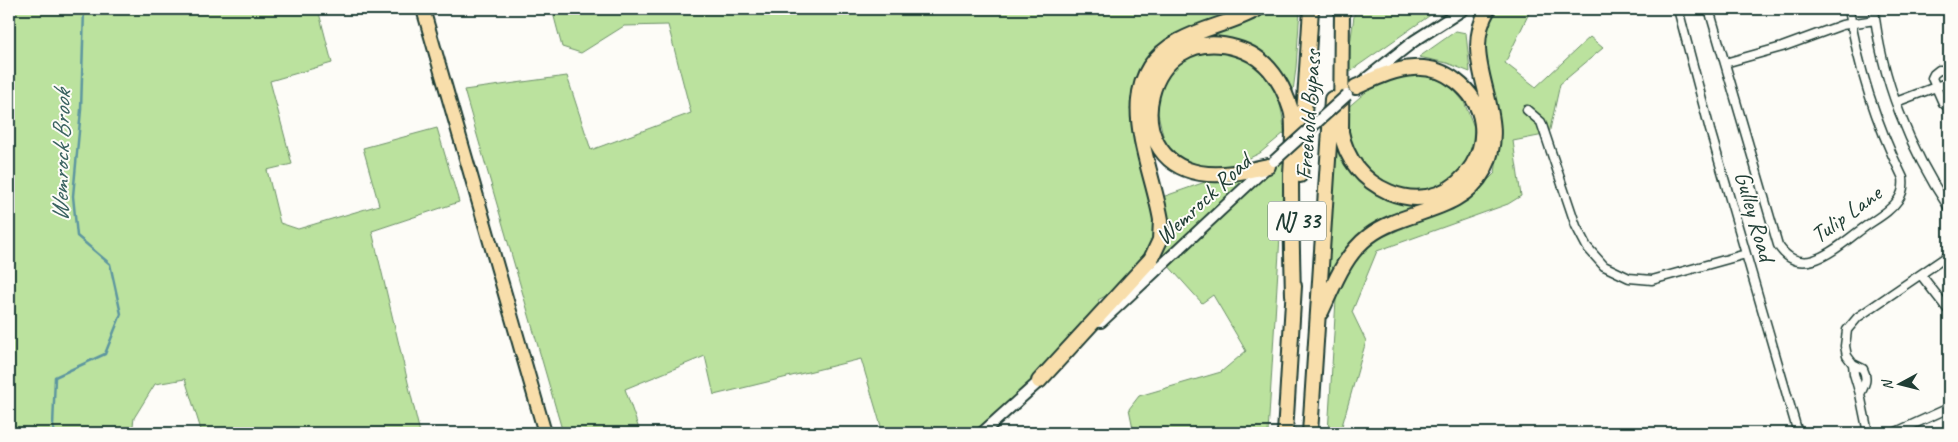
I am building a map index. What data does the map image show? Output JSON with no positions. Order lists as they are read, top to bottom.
{
  "streets": {
    "highway": ["Freehold Bypass", "NJ 33"],
    "street": ["Wemrock Road", "Tulip Lane", "Gulley Road"]
  },
  "water": ["Wemrock Brook"],
  "north": "left"
}
